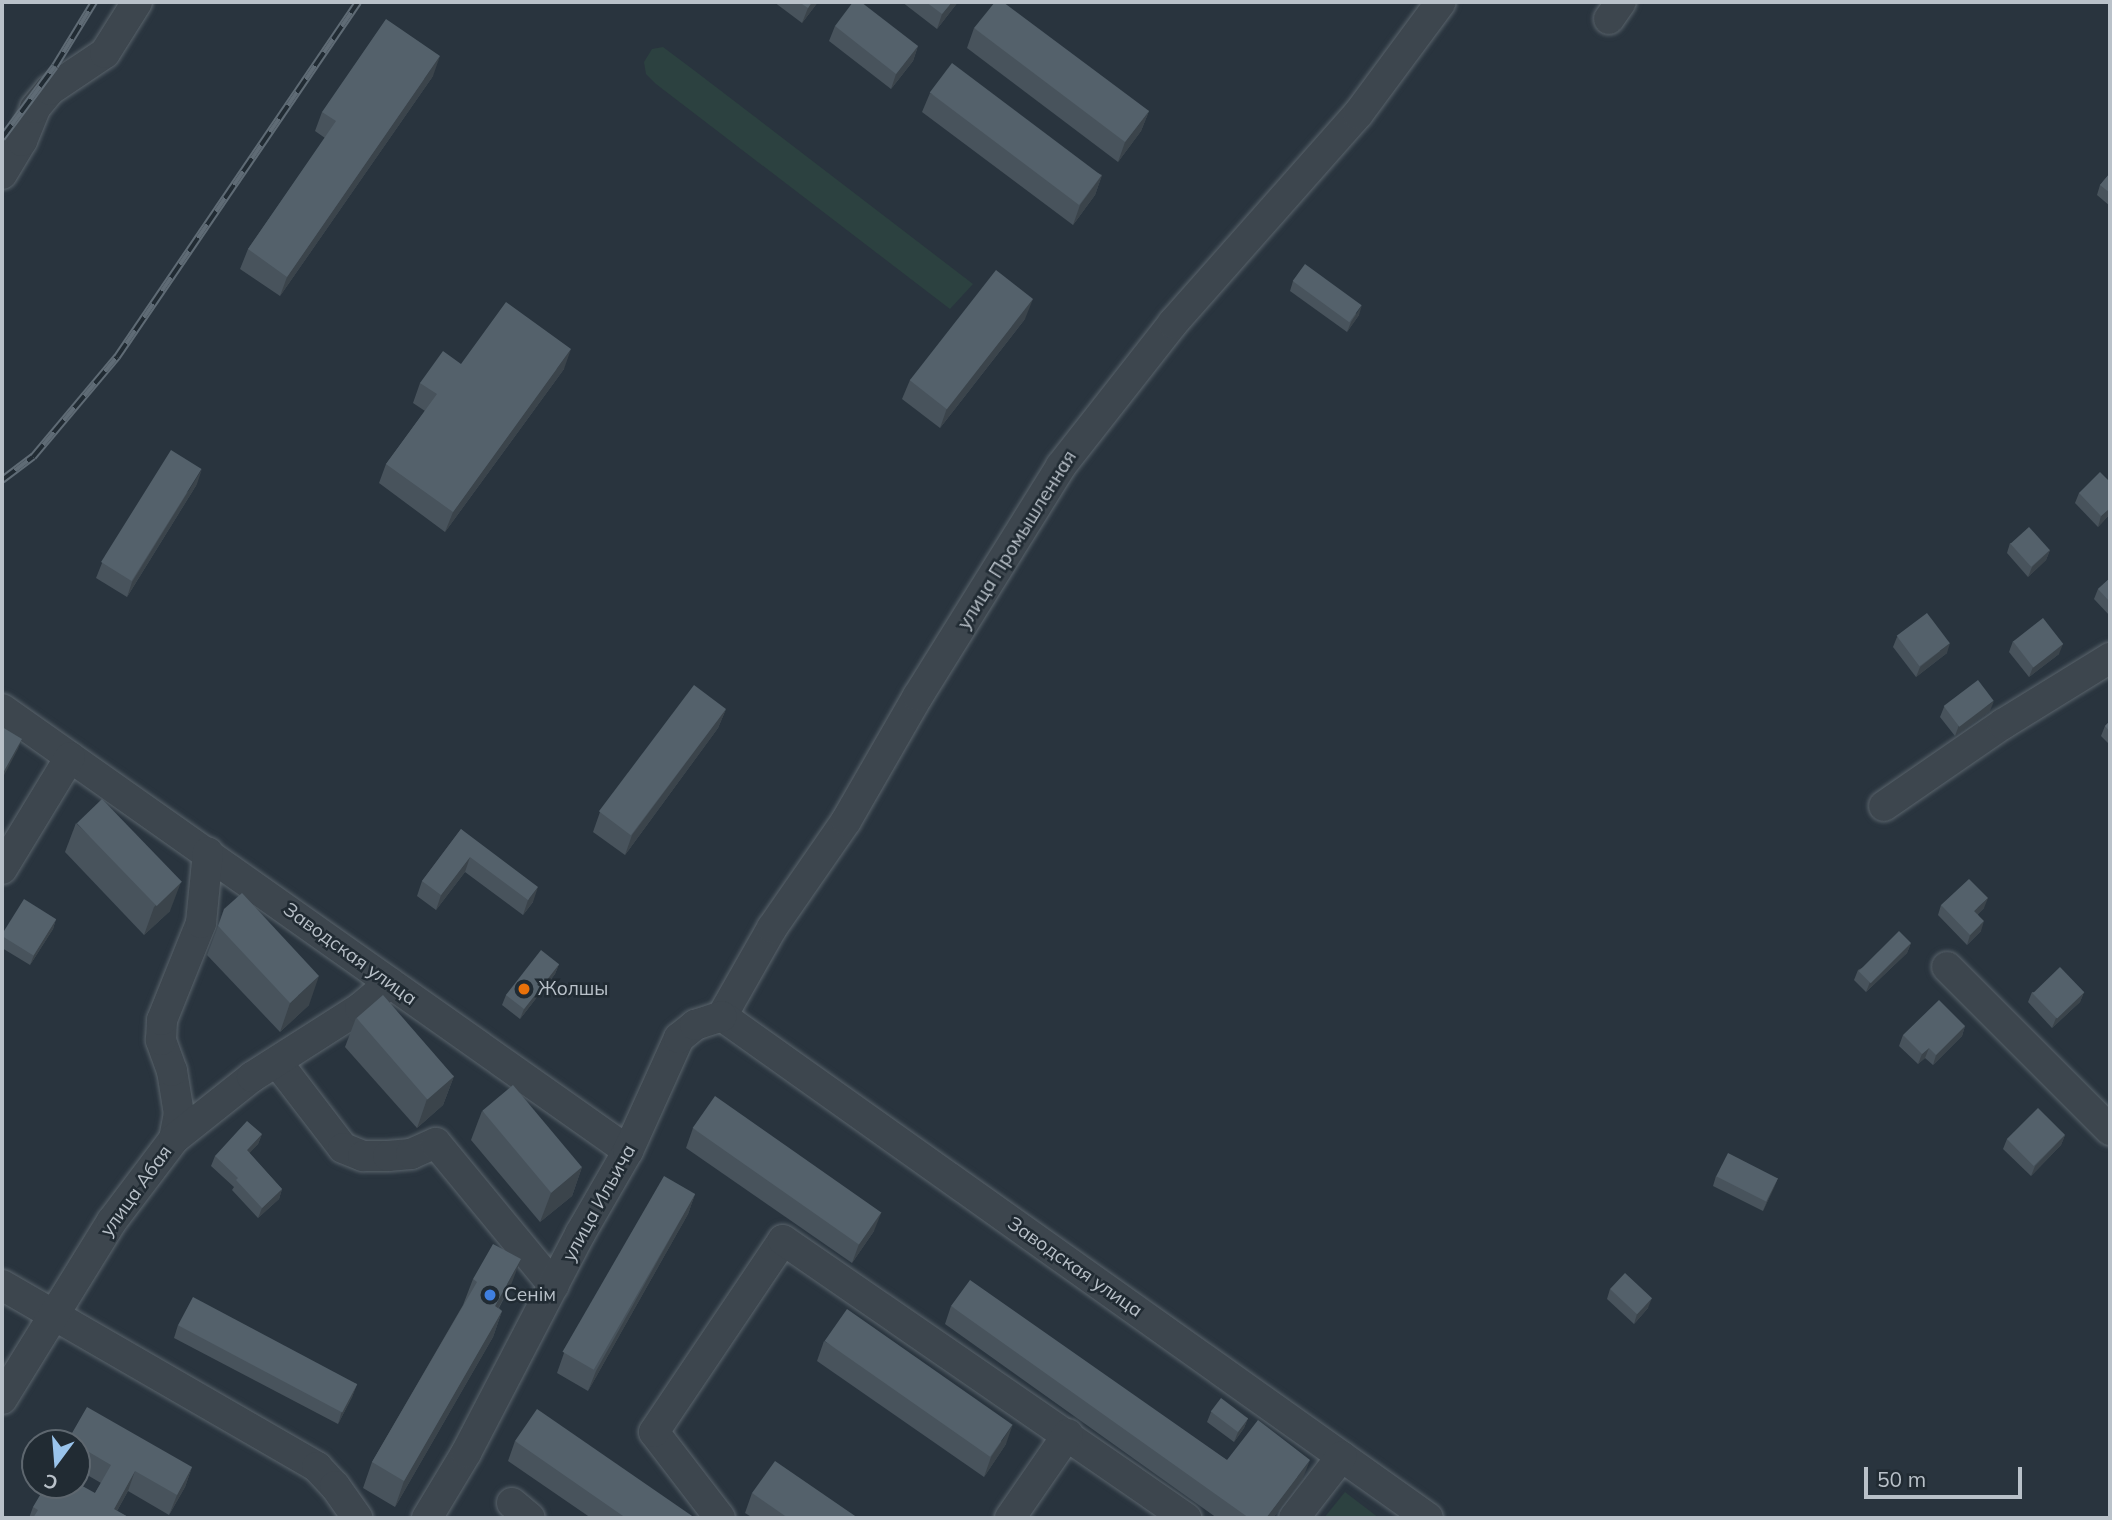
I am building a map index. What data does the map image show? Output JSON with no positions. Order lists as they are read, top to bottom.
{
  "streets": {
    "street": [
      "улица Промышленная",
      "Заводская улица",
      "улица Абая",
      "улица Ильича"
    ]
  },
  "crossings": [
    ["улица Промышленная", "Заводская улица"],
    ["улица Промышленная", "улица Ильича"],
    ["Заводская улица", "улица Абая"],
    ["Заводская улица", "улица Ильича"]
  ],
  "places": ["Жолшы", "Сенiм"],
  "scale_bar": "50 m",
  "north": "bottom"
}
